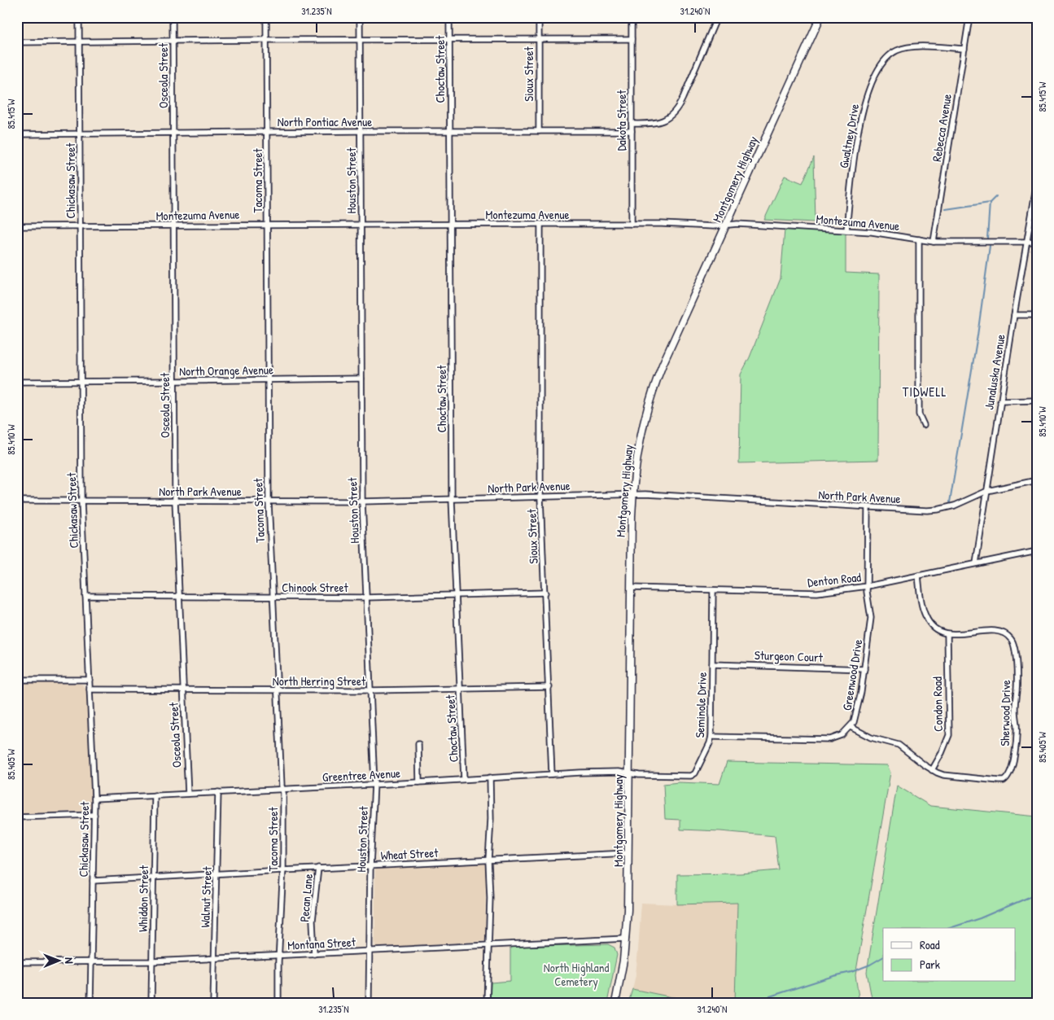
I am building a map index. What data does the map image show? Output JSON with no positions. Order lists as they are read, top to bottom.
{
  "streets": {
    "main road": ["Montgomery Highway"],
    "street": [
      "Choctaw Street",
      "Sioux Street",
      "Osceola Street",
      "Dakota Street",
      "North Pontiac Avenue",
      "Rebecca Avenue",
      "Gwaltney Drive",
      "Chickasaw Street",
      "Tacoma Street",
      "Houston Street",
      "Montezuma Avenue",
      "North Orange Avenue",
      "Junaluska Avenue",
      "North Park Avenue",
      "Denton Road",
      "Chinook Street",
      "Sturgeon Court",
      "Greenwood Drive",
      "North Herring Street",
      "Condon Road",
      "Seminole Drive",
      "Sherwood Drive",
      "Greentree Avenue",
      "Wheat Street",
      "Walnut Street",
      "Pecan Lane",
      "Whiddon Street",
      "Montana Street"
    ]
  },
  "crossings": [
    ["Choctaw Street", "North Pontiac Avenue"],
    ["Choctaw Street", "Montezuma Avenue"],
    ["Choctaw Street", "North Park Avenue"],
    ["Choctaw Street", "Chinook Street"],
    ["Choctaw Street", "North Herring Street"],
    ["Choctaw Street", "Greentree Avenue"],
    ["Sioux Street", "North Pontiac Avenue"],
    ["Sioux Street", "Montezuma Avenue"],
    ["Sioux Street", "North Park Avenue"],
    ["Sioux Street", "Chinook Street"],
    ["Sioux Street", "North Herring Street"],
    ["Sioux Street", "Greentree Avenue"],
    ["Osceola Street", "North Pontiac Avenue"],
    ["Osceola Street", "Montezuma Avenue"],
    ["Osceola Street", "North Orange Avenue"],
    ["Osceola Street", "North Park Avenue"],
    ["Osceola Street", "Chinook Street"],
    ["Osceola Street", "North Herring Street"],
    ["Osceola Street", "Greentree Avenue"],
    ["Dakota Street", "North Pontiac Avenue"],
    ["Dakota Street", "Montezuma Avenue"],
    ["North Pontiac Avenue", "Chickasaw Street"],
    ["North Pontiac Avenue", "Tacoma Street"],
    ["North Pontiac Avenue", "Houston Street"],
    ["Rebecca Avenue", "Gwaltney Drive"],
    ["Rebecca Avenue", "Montezuma Avenue"],
    ["Gwaltney Drive", "Montezuma Avenue"],
    ["Montgomery Highway", "Montezuma Avenue"],
    ["Montgomery Highway", "North Park Avenue"],
    ["Montgomery Highway", "Denton Road"],
    ["Montgomery Highway", "Seminole Drive"],
    ["Montgomery Highway", "Greentree Avenue"],
    ["Montgomery Highway", "Wheat Street"],
    ["Montgomery Highway", "Montana Street"],
    ["Chickasaw Street", "Montezuma Avenue"],
    ["Chickasaw Street", "North Orange Avenue"],
    ["Chickasaw Street", "North Park Avenue"],
    ["Chickasaw Street", "Chinook Street"],
    ["Chickasaw Street", "North Herring Street"],
    ["Chickasaw Street", "Greentree Avenue"],
    ["Chickasaw Street", "Wheat Street"],
    ["Chickasaw Street", "Montana Street"],
    ["Tacoma Street", "Montezuma Avenue"],
    ["Tacoma Street", "North Orange Avenue"],
    ["Tacoma Street", "North Park Avenue"],
    ["Tacoma Street", "Chinook Street"],
    ["Tacoma Street", "North Herring Street"],
    ["Tacoma Street", "Greentree Avenue"],
    ["Tacoma Street", "Wheat Street"],
    ["Tacoma Street", "Montana Street"],
    ["Houston Street", "Montezuma Avenue"],
    ["Houston Street", "North Orange Avenue"],
    ["Houston Street", "North Park Avenue"],
    ["Houston Street", "Chinook Street"],
    ["Houston Street", "North Herring Street"],
    ["Houston Street", "Greentree Avenue"],
    ["Houston Street", "Wheat Street"],
    ["Houston Street", "Montana Street"],
    ["Montezuma Avenue", "Junaluska Avenue"],
    ["Junaluska Avenue", "North Park Avenue"],
    ["Junaluska Avenue", "Denton Road"],
    ["North Park Avenue", "Greenwood Drive"],
    ["Denton Road", "Greenwood Drive"],
    ["Denton Road", "Seminole Drive"],
    ["Sturgeon Court", "Greenwood Drive"],
    ["Sturgeon Court", "Seminole Drive"],
    ["Greenwood Drive", "Seminole Drive"],
    ["Greenwood Drive", "Sherwood Drive"],
    ["Condon Road", "Sherwood Drive"],
    ["Seminole Drive", "Greentree Avenue"],
    ["Greentree Avenue", "Walnut Street"],
    ["Greentree Avenue", "Whiddon Street"],
    ["Wheat Street", "Walnut Street"],
    ["Wheat Street", "Pecan Lane"],
    ["Wheat Street", "Whiddon Street"],
    ["Walnut Street", "Montana Street"],
    ["Pecan Lane", "Montana Street"],
    ["Whiddon Street", "Montana Street"]
  ],
  "districts": ["TIDWELL"],
  "parks": ["North Highland Cemetery"],
  "legend": ["Road", "Park"],
  "north": "right",
  "coordinates": [
    "31.235°N",
    "31.240°N",
    "85.415°W",
    "85.410°W",
    "85.405°W"
  ]
}
